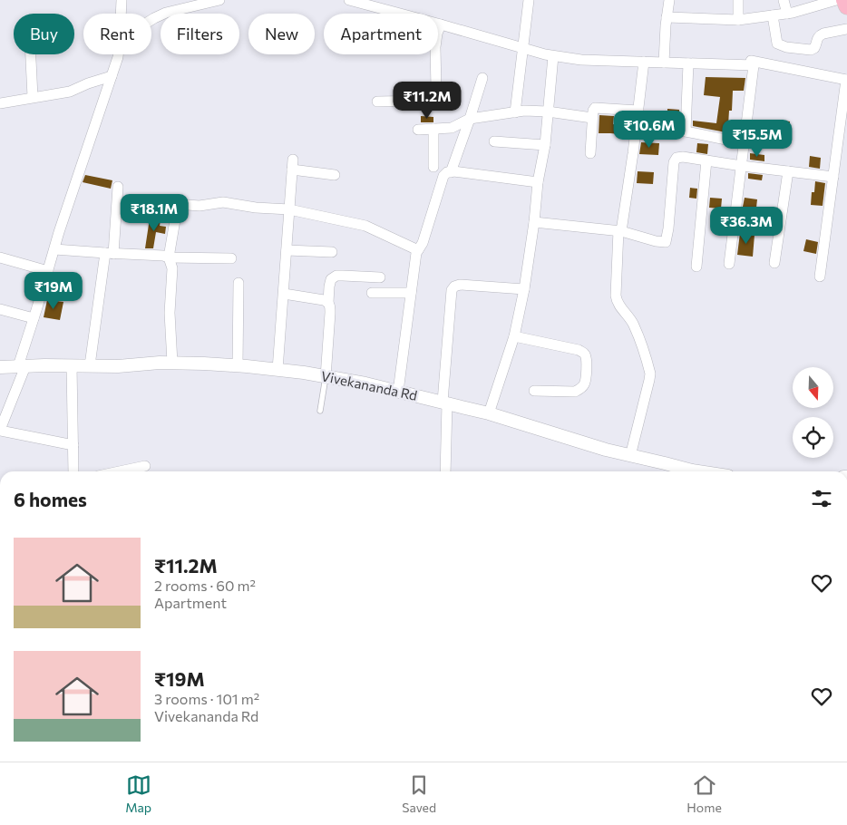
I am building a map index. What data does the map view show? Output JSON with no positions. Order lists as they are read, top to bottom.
{
  "streets": {
    "street": ["Vivekananda Rd"]
  },
  "north": "bottom",
  "page": {
    "chip": [
      "Buy",
      "Rent",
      "Filters",
      "New",
      "Apartment"
    ],
    "price": [
      "₹11.2M",
      "₹10.6M",
      "₹15.5M",
      "₹18.1M",
      "₹36.3M",
      "₹19M"
    ],
    "heading": "6 homes",
    "list": [
      {
        "name": "₹11.2M",
        "note": "2 rooms · 60 m² · Apartment"
      },
      {
        "name": "₹19M",
        "note": "3 rooms · 101 m² · Vivekananda Rd"
      }
    ],
    "tabs": ["Map", "Saved", "Home"]
  }
}
